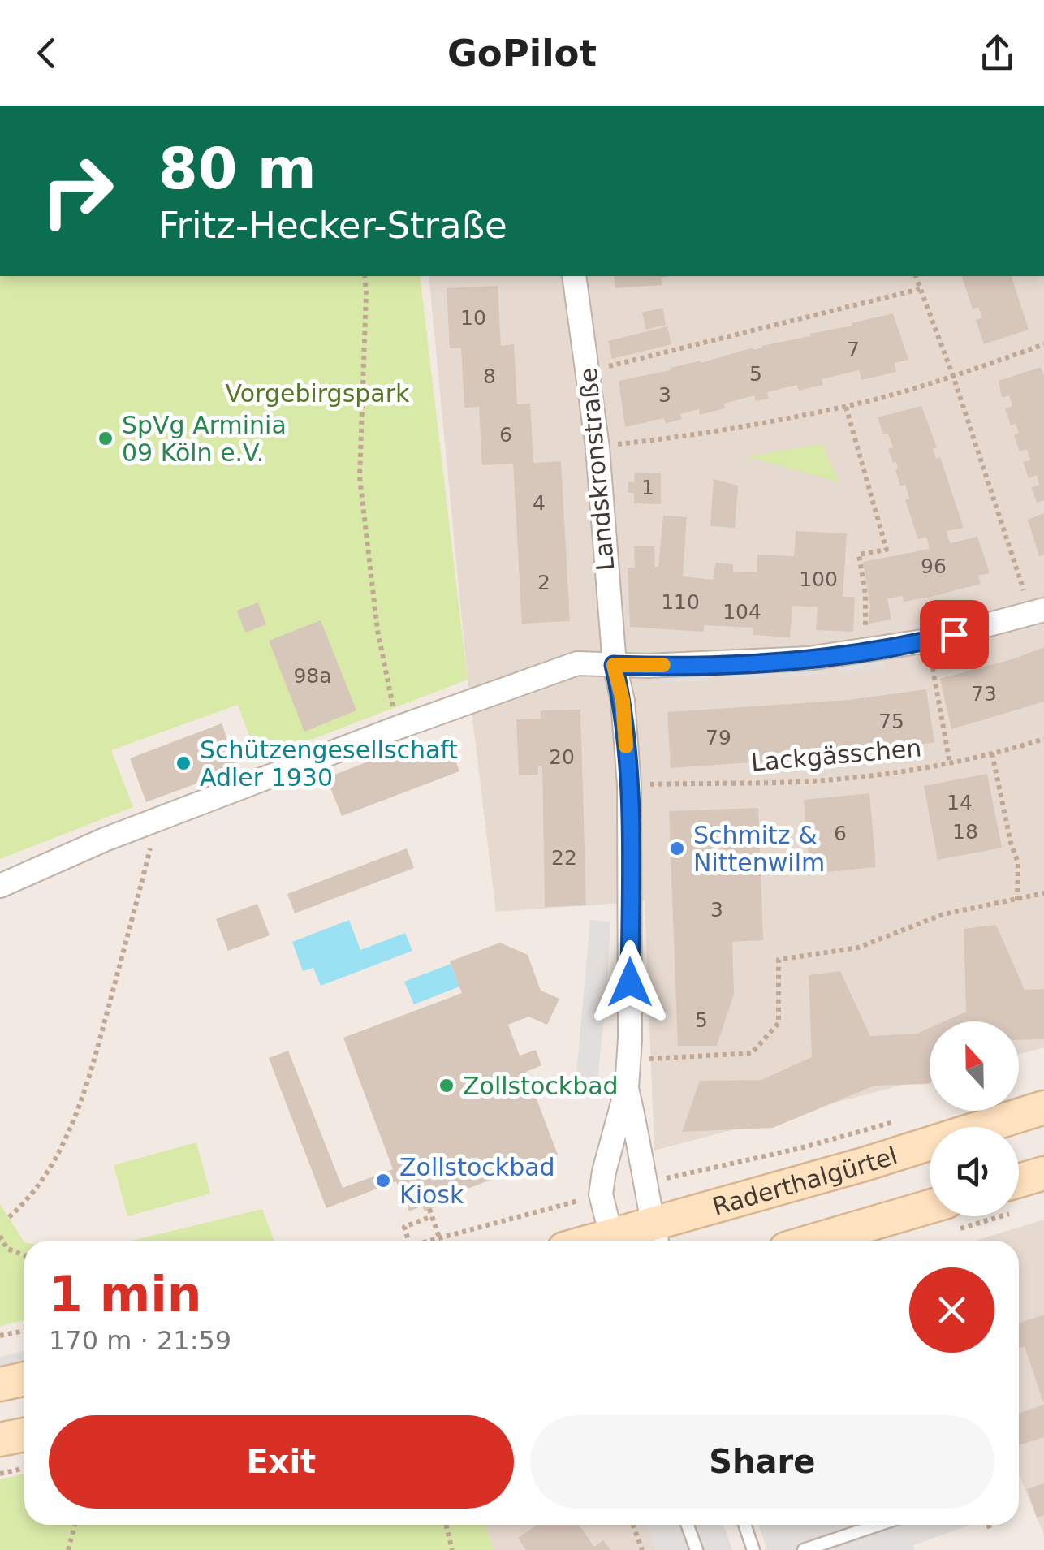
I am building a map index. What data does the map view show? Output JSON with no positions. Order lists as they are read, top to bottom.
{
  "streets": {
    "main road": ["Raderthalgürtel"],
    "street": ["Landskronstraße"],
    "path": ["Lackgässchen"]
  },
  "crossings": [
    ["Landskronstraße", "Lackgässchen"]
  ],
  "parks": ["Vorgebirgspark"],
  "places": [
    "SpVg Arminia 09 Köln e.V.",
    "Schützengesellschaft Adler 1930",
    "Schmitz & Nittenwilm",
    "Zollstockbad",
    "Zollstockbad Kiosk"
  ],
  "house_numbers": [
    "10",
    "7",
    "5",
    "8",
    "3",
    "6",
    "1",
    "4",
    "96",
    "100",
    "2",
    "110",
    "104",
    "98a",
    "73",
    "75",
    "79",
    "20",
    "14",
    "18",
    "6",
    "22",
    "3",
    "5"
  ],
  "north": "top",
  "page": {
    "header": "GoPilot",
    "turn": ["80 m", "Fritz-Hecker-Straße"],
    "heading": ["1 min", "170 m · 21:59"],
    "buttons": ["Exit", "Share"]
  }
}
